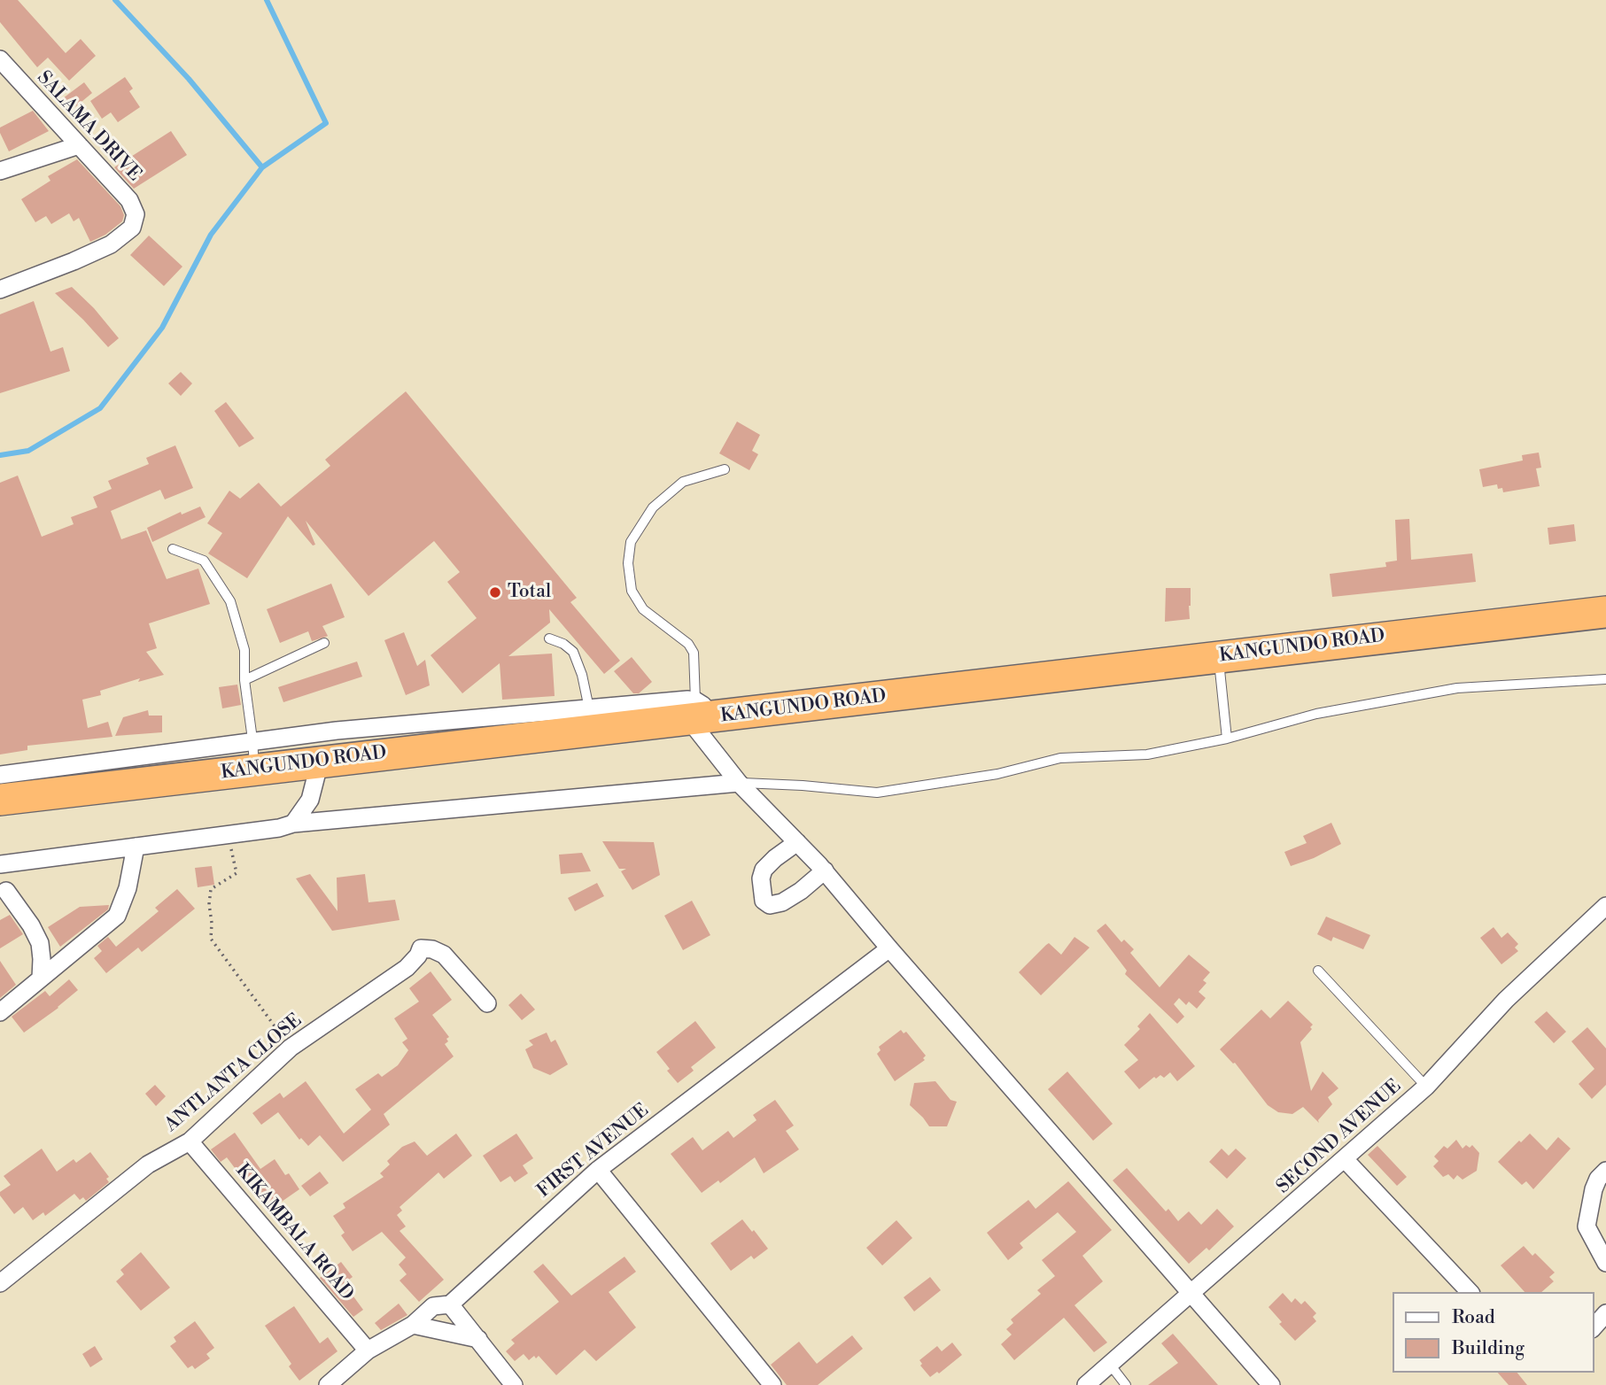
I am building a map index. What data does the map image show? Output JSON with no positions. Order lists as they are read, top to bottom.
{
  "streets": {
    "highway": ["KANGUNDO ROAD"],
    "street": [
      "SALAMA DRIVE",
      "ANTLANTA CLOSE",
      "SECOND AVENUE",
      "FIRST AVENUE",
      "KIKAMBALA ROAD"
    ]
  },
  "crossings": [
    ["ANTLANTA CLOSE", "KIKAMBALA ROAD"],
    ["FIRST AVENUE", "KIKAMBALA ROAD"]
  ],
  "places": ["Total"],
  "legend": ["Road", "Building"]
}
